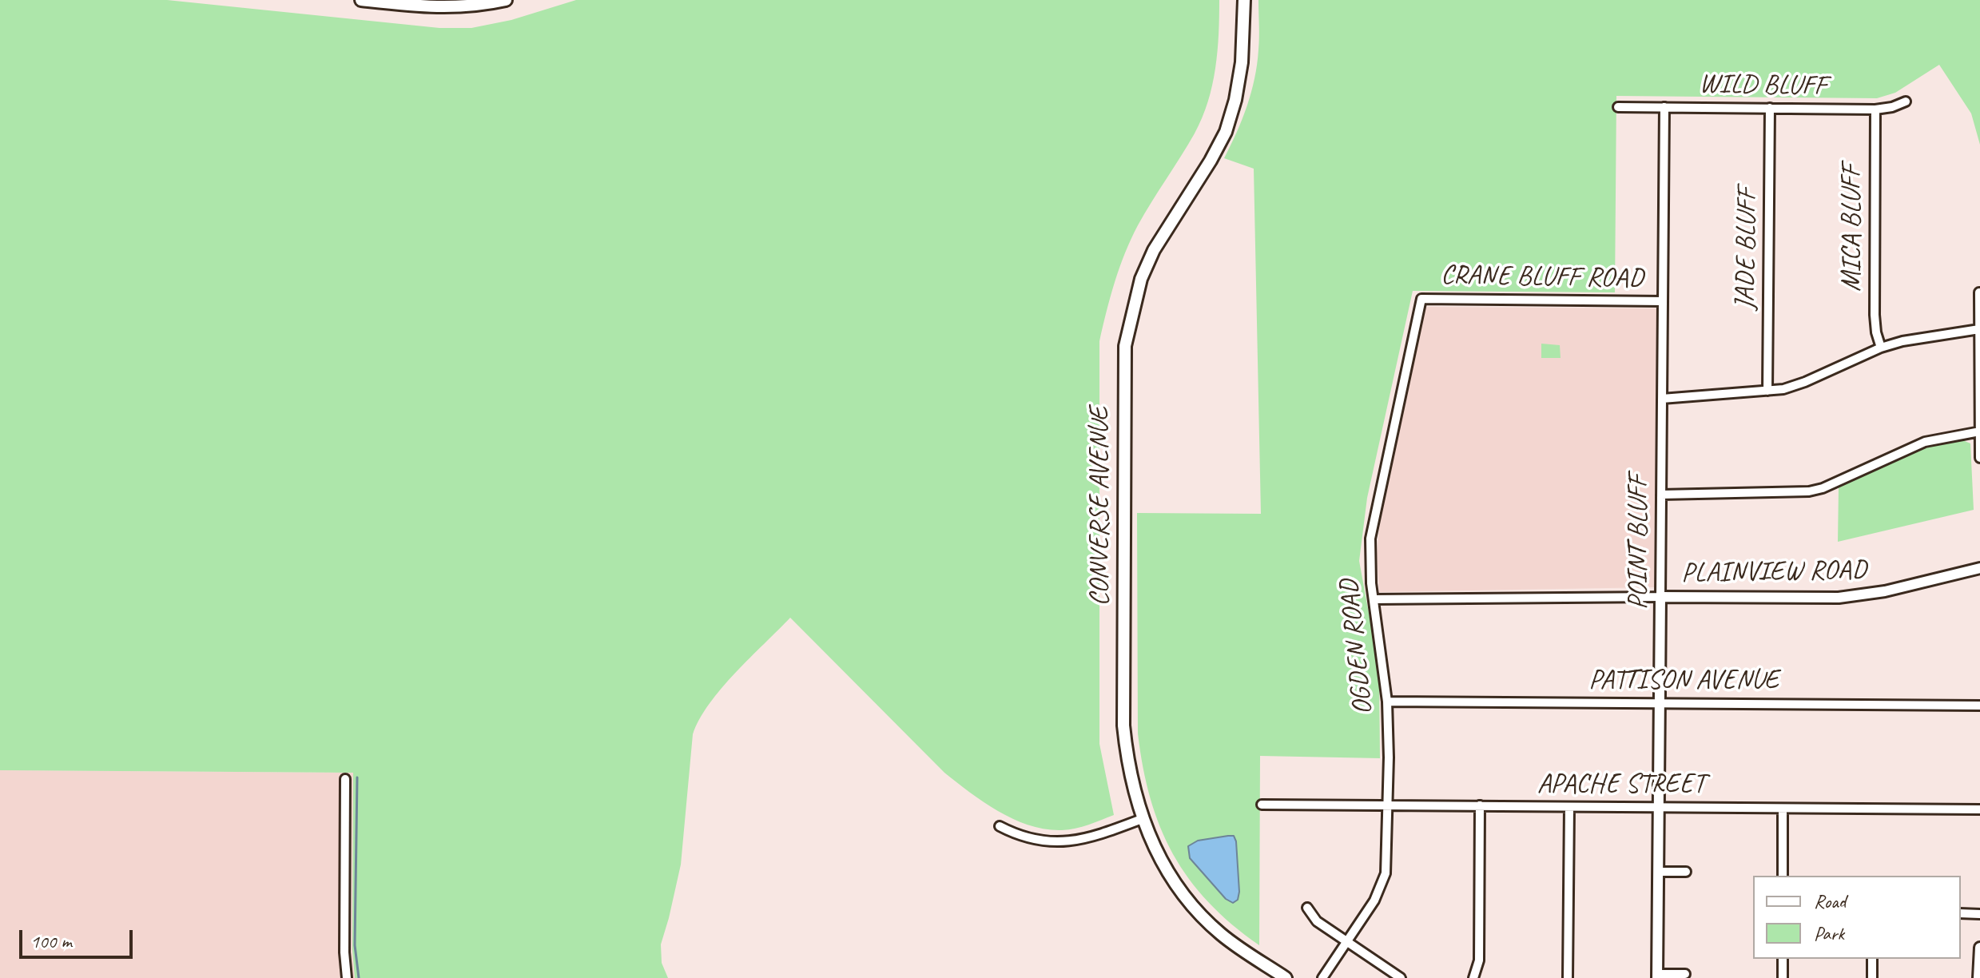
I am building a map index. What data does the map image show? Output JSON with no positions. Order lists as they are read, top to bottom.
{
  "streets": {
    "main road": ["CONVERSE AVENUE"],
    "street": [
      "WILD BLUFF",
      "MICA BLUFF",
      "JADE BLUFF",
      "CRANE BLUFF ROAD",
      "POINT BLUFF",
      "PLAINVIEW ROAD",
      "OGDEN ROAD",
      "PATTISON AVENUE",
      "APACHE STREET"
    ]
  },
  "crossings": [
    ["WILD BLUFF", "MICA BLUFF"],
    ["WILD BLUFF", "JADE BLUFF"],
    ["WILD BLUFF", "POINT BLUFF"],
    ["CRANE BLUFF ROAD", "POINT BLUFF"],
    ["CRANE BLUFF ROAD", "OGDEN ROAD"],
    ["POINT BLUFF", "PLAINVIEW ROAD"],
    ["POINT BLUFF", "PATTISON AVENUE"],
    ["POINT BLUFF", "APACHE STREET"],
    ["PLAINVIEW ROAD", "OGDEN ROAD"],
    ["OGDEN ROAD", "PATTISON AVENUE"],
    ["OGDEN ROAD", "APACHE STREET"]
  ],
  "legend": ["Road", "Park"],
  "scale_bar": "100 m"
}
